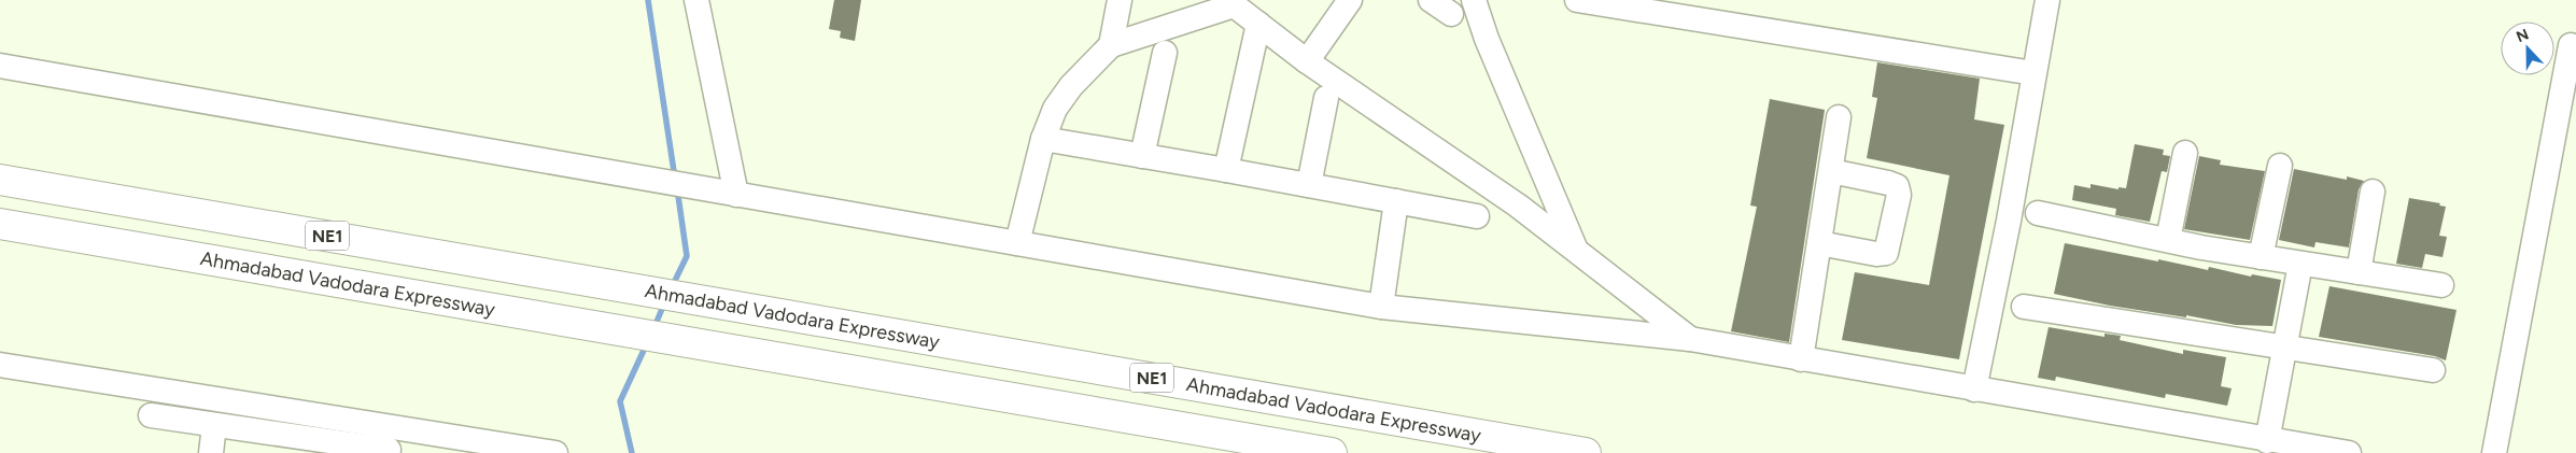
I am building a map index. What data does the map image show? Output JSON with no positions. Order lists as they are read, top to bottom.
{
  "streets": {
    "highway": ["NE1", "Ahmadabad Vadodara Expressway"]
  },
  "north": "top"
}
